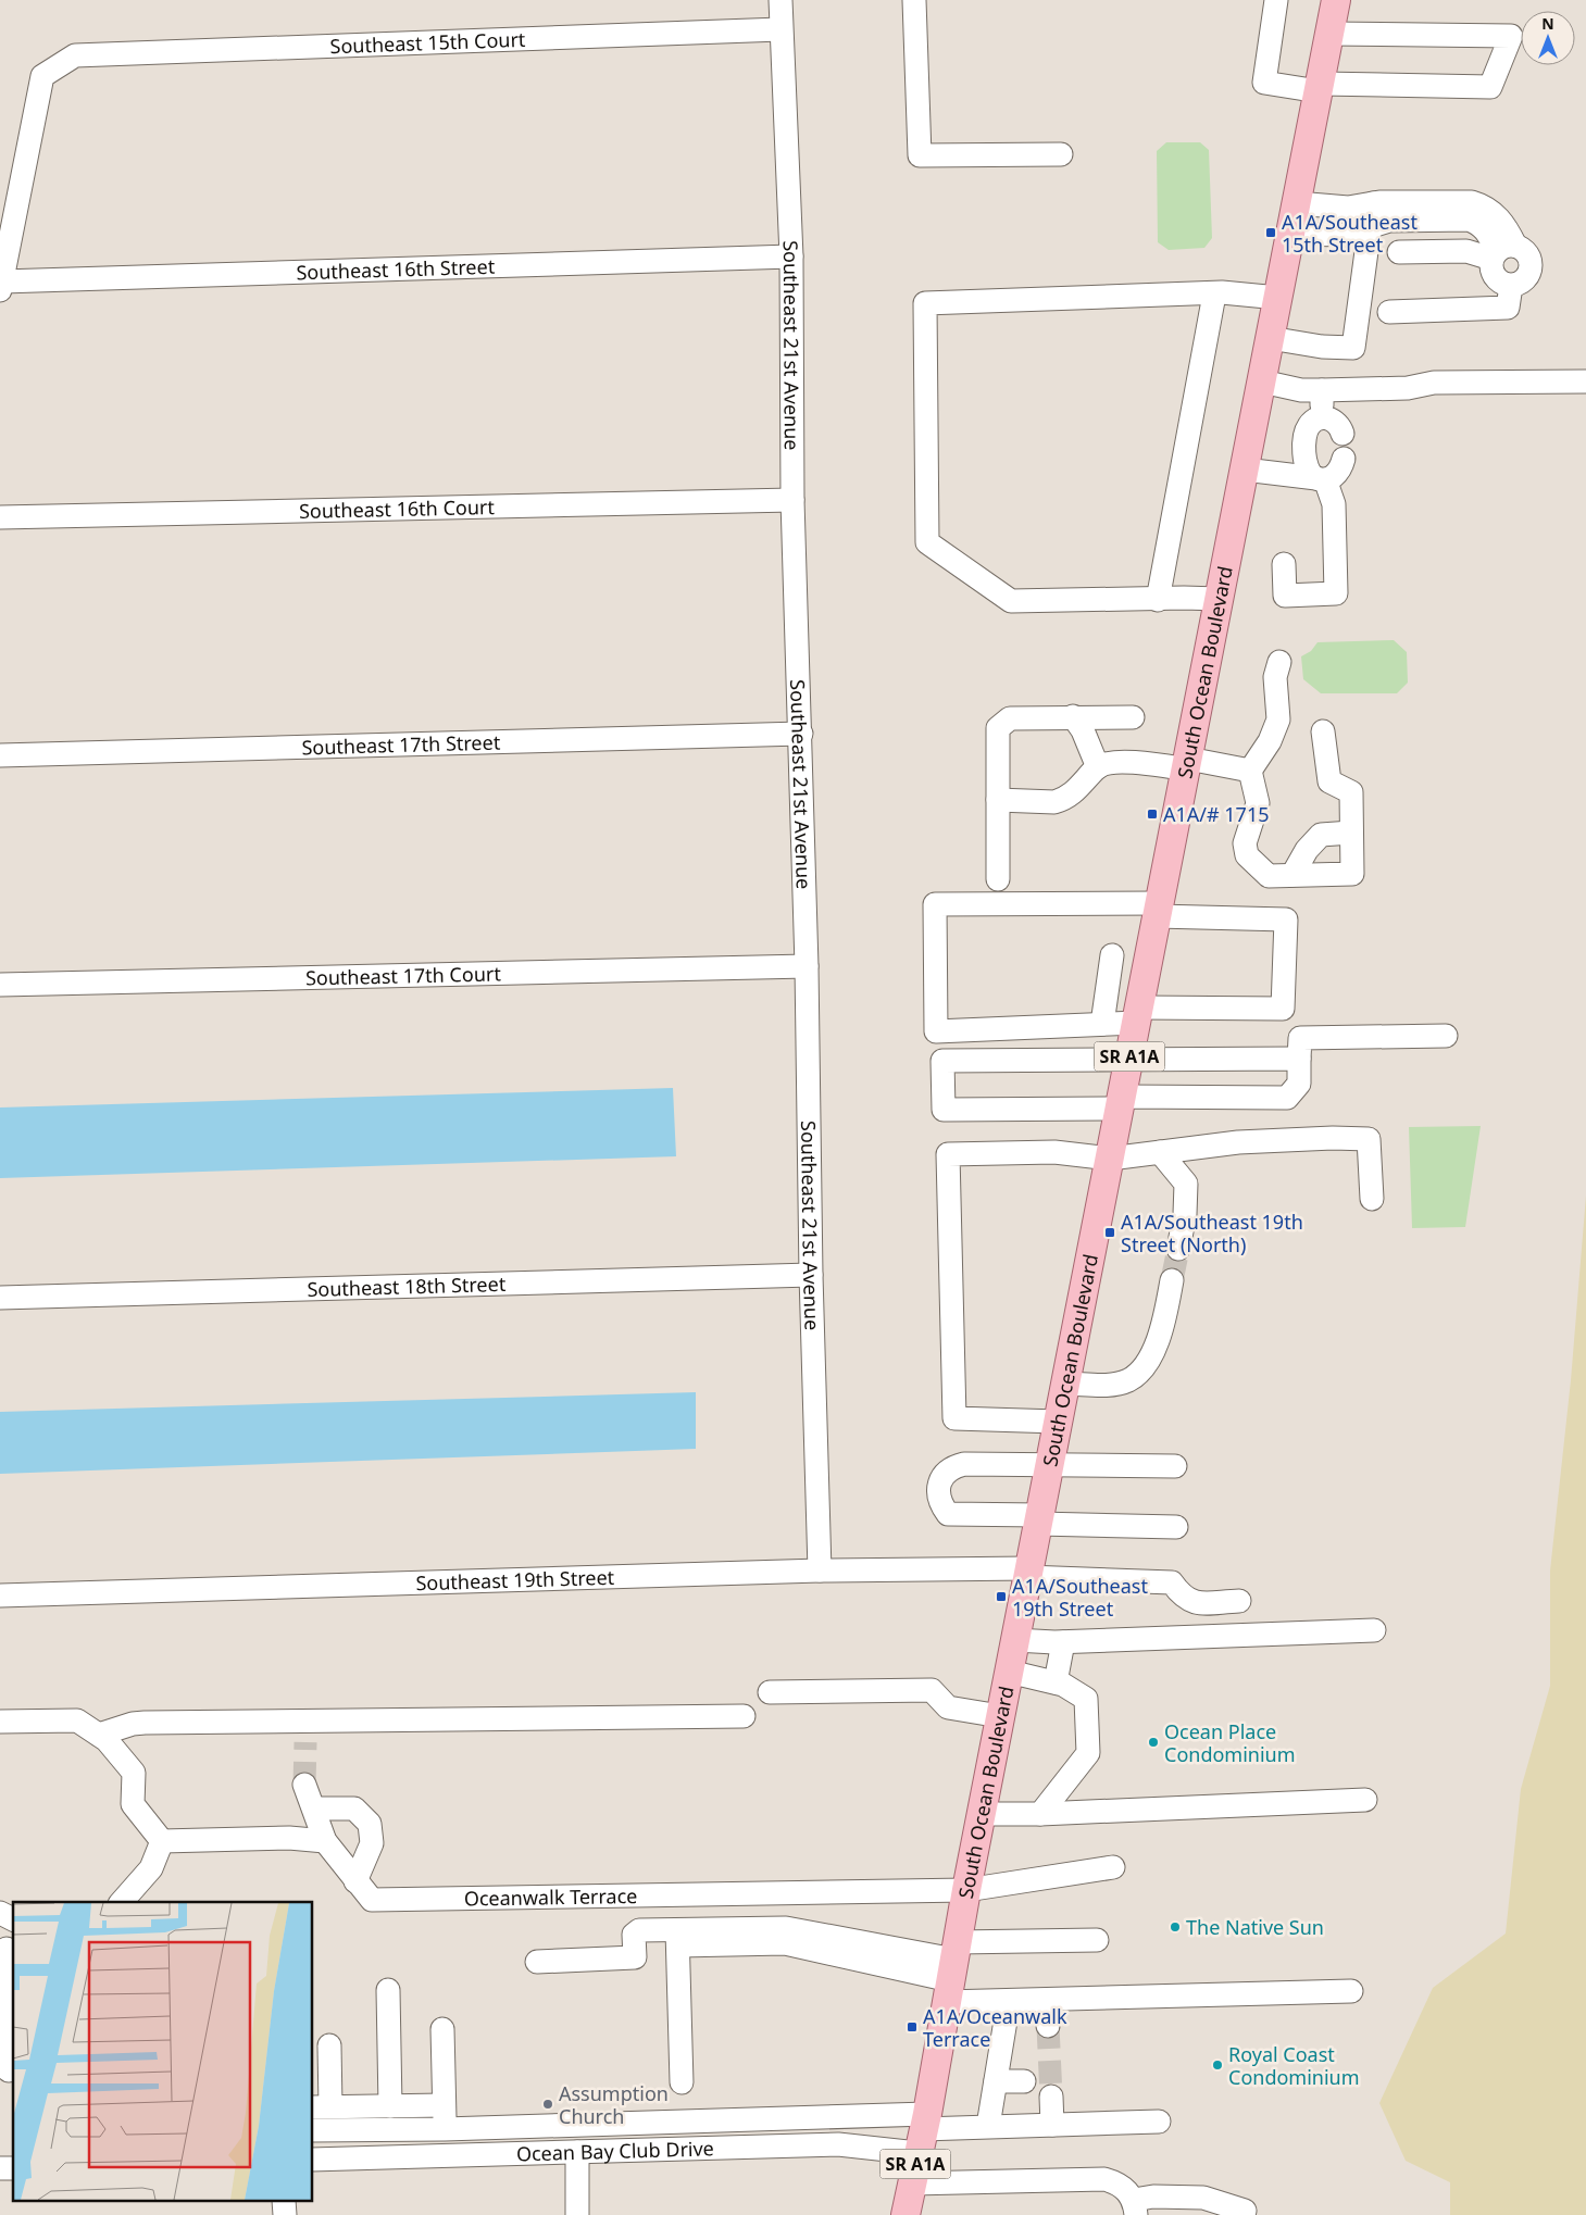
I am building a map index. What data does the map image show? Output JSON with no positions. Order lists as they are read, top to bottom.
{
  "streets": {
    "main road": ["South Ocean Boulevard", "SR A1A"],
    "street": [
      "Southeast 15th Court",
      "Southeast 16th Street",
      "Southeast 21st Avenue",
      "Southeast 16th Court",
      "Southeast 17th Street",
      "Southeast 17th Court",
      "Southeast 18th Street",
      "Southeast 19th Street",
      "Oceanwalk Terrace",
      "Ocean Bay Club Drive"
    ]
  },
  "crossings": [
    ["Southeast 15th Court", "Southeast 16th Street"],
    ["Southeast 15th Court", "Southeast 21st Avenue"],
    ["Southeast 16th Street", "Southeast 21st Avenue"],
    ["Southeast 21st Avenue", "Southeast 16th Court"],
    ["Southeast 21st Avenue", "Southeast 17th Street"],
    ["Southeast 21st Avenue", "Southeast 17th Court"],
    ["Southeast 21st Avenue", "Southeast 18th Street"],
    ["Southeast 21st Avenue", "Southeast 19th Street"],
    ["South Ocean Boulevard", "SR A1A"],
    ["South Ocean Boulevard", "Southeast 19th Street"],
    ["South Ocean Boulevard", "Oceanwalk Terrace"],
    ["South Ocean Boulevard", "Ocean Bay Club Drive"],
    ["SR A1A", "Ocean Bay Club Drive"]
  ],
  "places": {
    "transit": [
      "A1A/Southeast 15th Street",
      "A1A/# 1715",
      "A1A/Southeast 19th Street (North)",
      "A1A/Southeast 19th Street",
      "A1A/Oceanwalk Terrace"
    ],
    "other": [
      "Ocean Place Condominium",
      "The Native Sun",
      "Royal Coast Condominium",
      "Assumption Church"
    ]
  },
  "north": "top"
}
